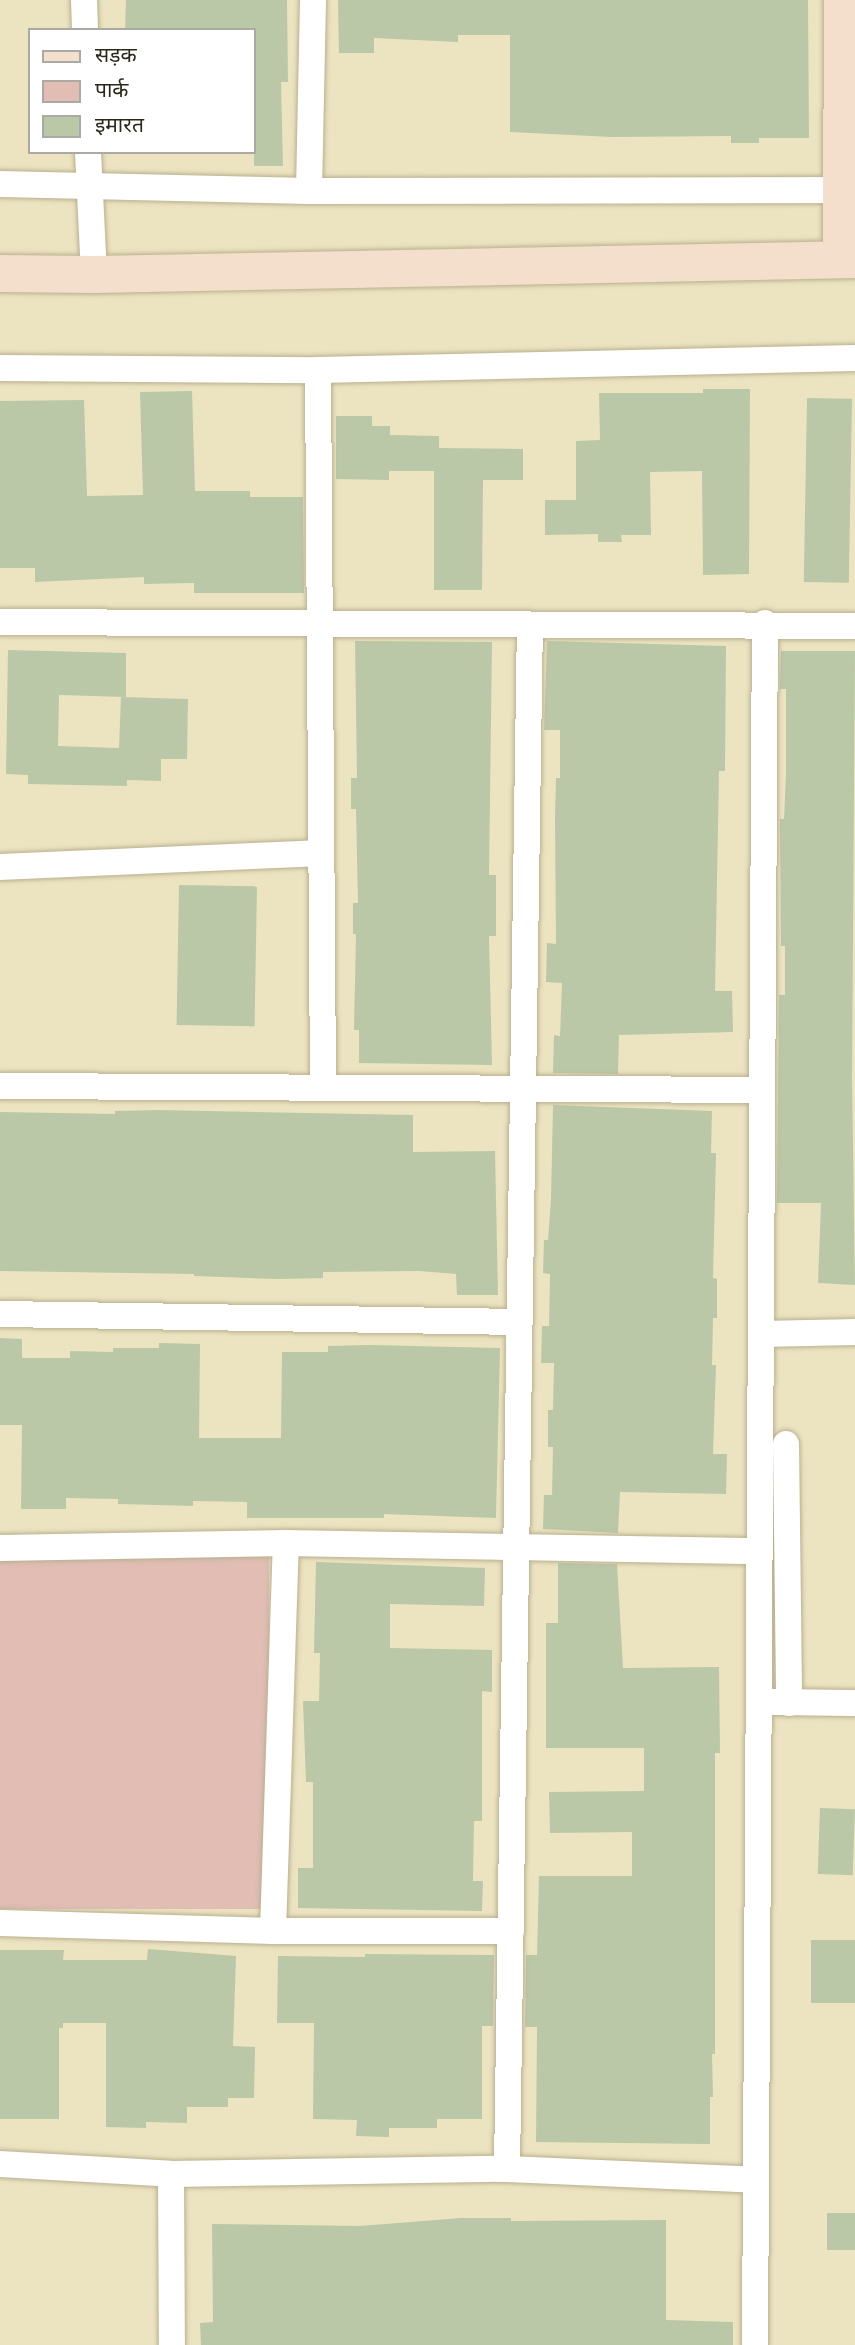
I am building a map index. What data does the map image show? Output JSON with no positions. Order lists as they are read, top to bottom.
{
  "legend": ["सड़क", "पार्क", "इमारत"]
}
